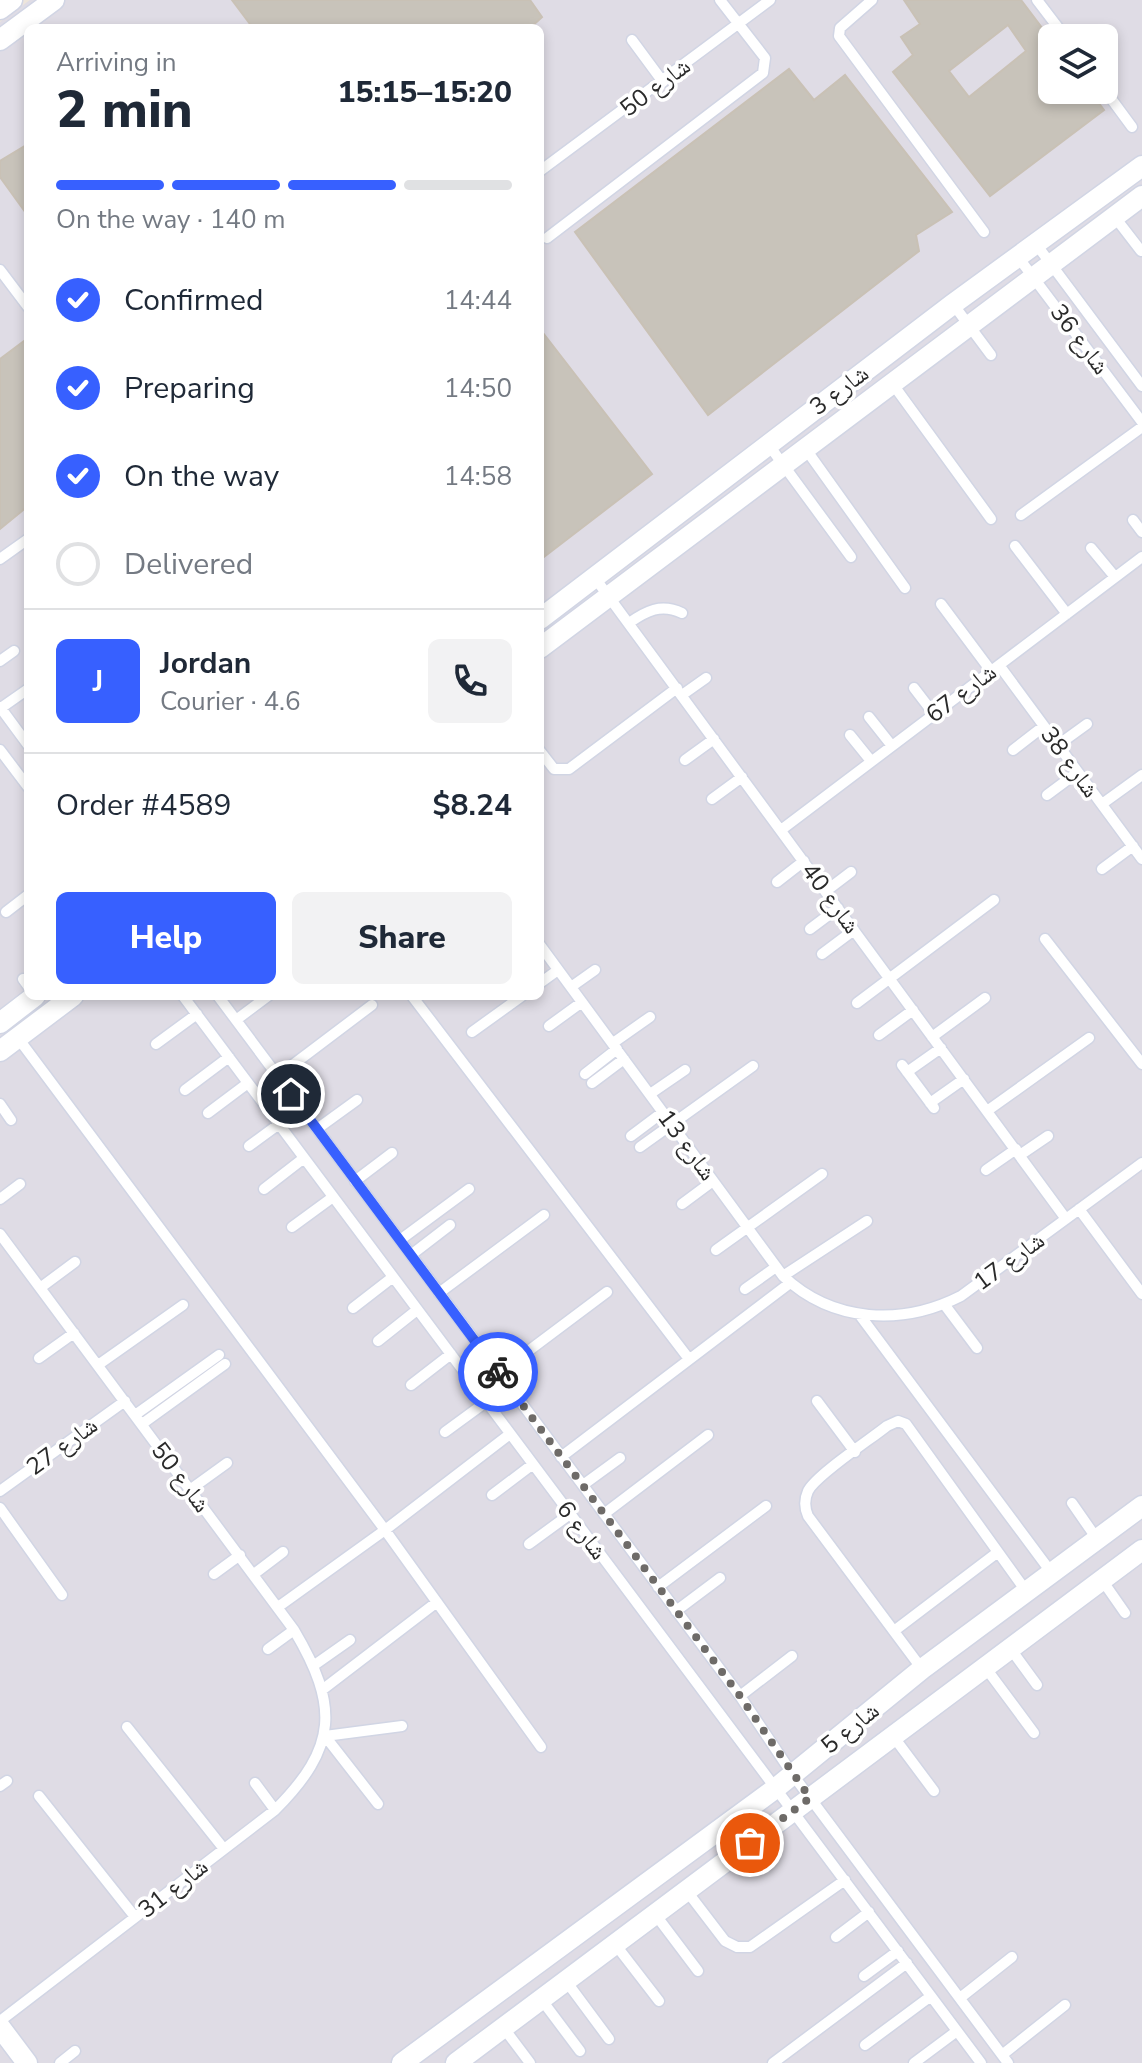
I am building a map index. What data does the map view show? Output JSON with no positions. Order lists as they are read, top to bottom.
{
  "streets": {
    "street": ["شارع 3", "شارع 5"],
    "lane": [
      "شارع 50",
      "شارع 36",
      "شارع 67",
      "شارع 38",
      "شارع 40",
      "شارع 13",
      "شارع 17",
      "شارع 27",
      "شارع 6",
      "شارع 31"
    ]
  },
  "crossings": [
    ["شارع 50", "شارع 27"],
    ["شارع 50", "شارع 31"],
    ["شارع 36", "شارع 3"],
    ["شارع 3", "شارع 40"],
    ["شارع 67", "شارع 38"],
    ["شارع 67", "شارع 40"],
    ["شارع 40", "شارع 17"],
    ["شارع 13", "شارع 17"],
    ["شارع 6", "شارع 5"]
  ],
  "page": {
    "heading": ["2 min", "Arriving in", "15:15–15:20"],
    "panel": [
      "Jordan",
      "Courier · 4.6",
      "Order #4589",
      "$8.24"
    ],
    "bar": "On the way · 140 m",
    "list": [
      ["Confirmed", "14:44"],
      ["Preparing", "14:50"],
      ["On the way", "14:58"],
      "Delivered"
    ],
    "round": "J",
    "buttons": ["Help", "Share"]
  }
}
